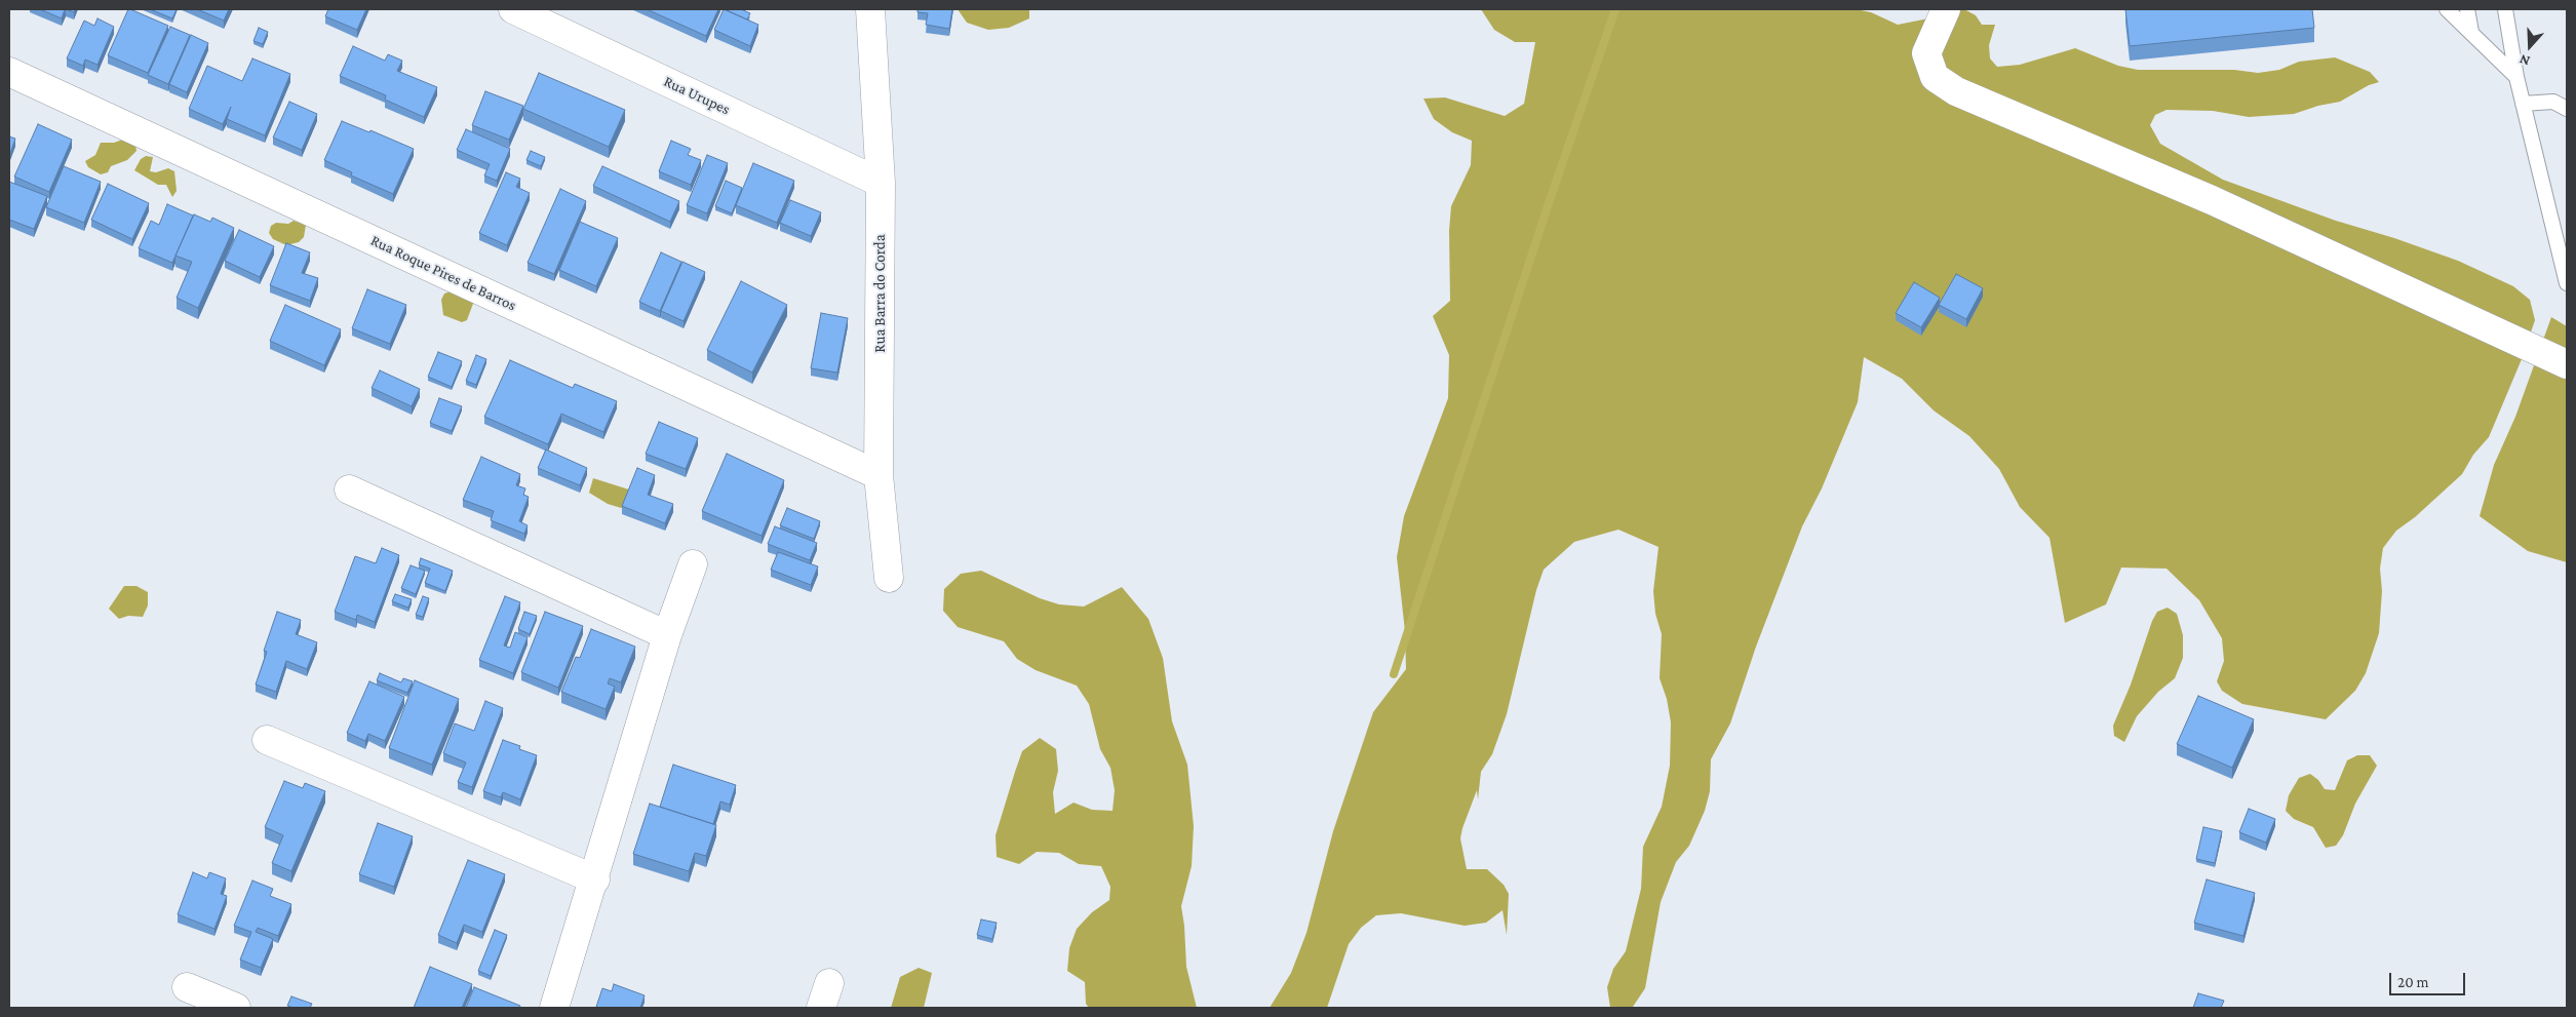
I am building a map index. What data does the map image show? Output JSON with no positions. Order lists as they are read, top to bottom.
{
  "streets": {
    "street": ["Rua Urupes", "Rua Roque Pires de Barros", "Rua Barra do Corda"]
  },
  "crossings": [
    ["Rua Urupes", "Rua Barra do Corda"],
    ["Rua Roque Pires de Barros", "Rua Barra do Corda"]
  ],
  "scale_bar": "20 m",
  "north": "bottom"
}
